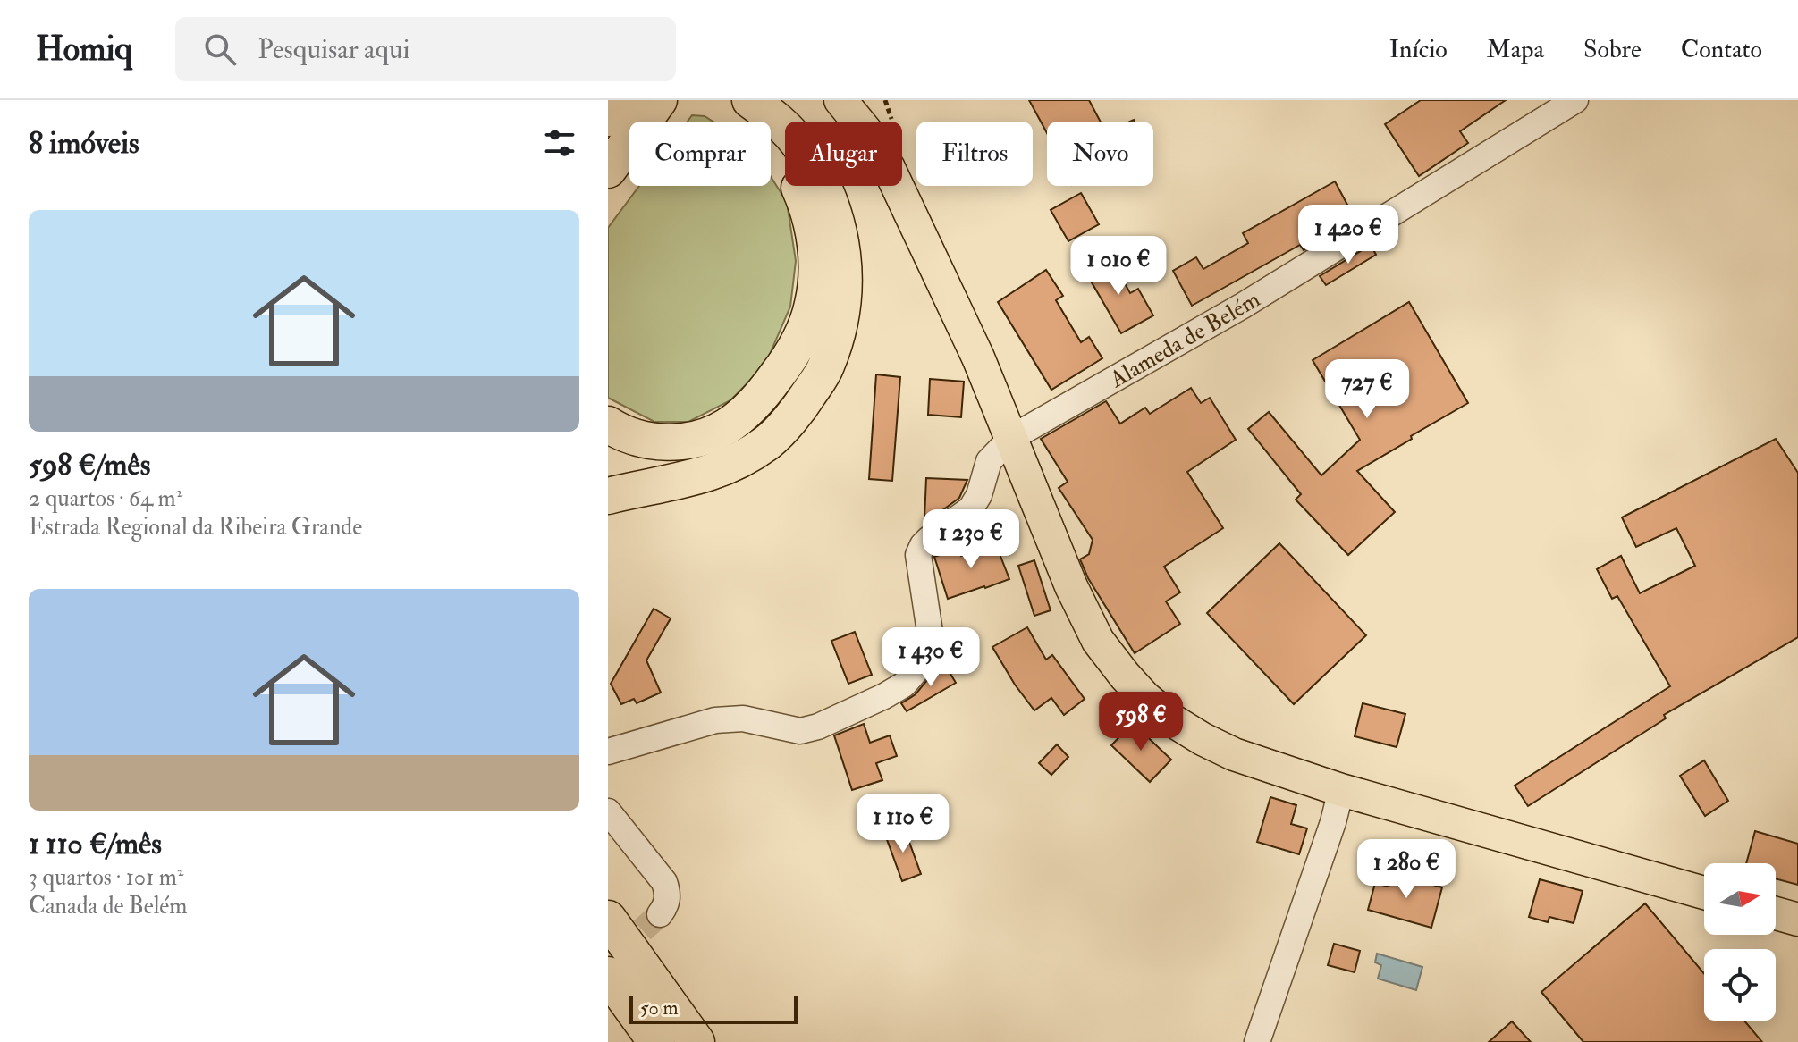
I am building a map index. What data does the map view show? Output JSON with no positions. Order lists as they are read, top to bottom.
{
  "streets": {
    "street": ["Alameda de Belém"]
  },
  "scale_bar": "50 m",
  "north": "right",
  "page": {
    "header": "Homiq",
    "search": "Pesquisar aqui",
    "nav": [
      "Início",
      "Mapa",
      "Sobre",
      "Contato"
    ],
    "heading": "8 imóveis",
    "chip": [
      "Comprar",
      "Alugar",
      "Filtros",
      "Novo"
    ],
    "list": [
      {
        "name": "598 €/mês",
        "note": "2 quartos · 64 m² · Estrada Regional da Ribeira Grande"
      },
      {
        "name": "1 110 €/mês",
        "note": "3 quartos · 101 m² · Canada de Belém"
      }
    ],
    "price": [
      "1 420 €",
      "1 010 €",
      "727 €",
      "1 230 €",
      "1 430 €",
      "598 €",
      "1 110 €",
      "1 280 €"
    ],
    "scale": "50 m"
  }
}
